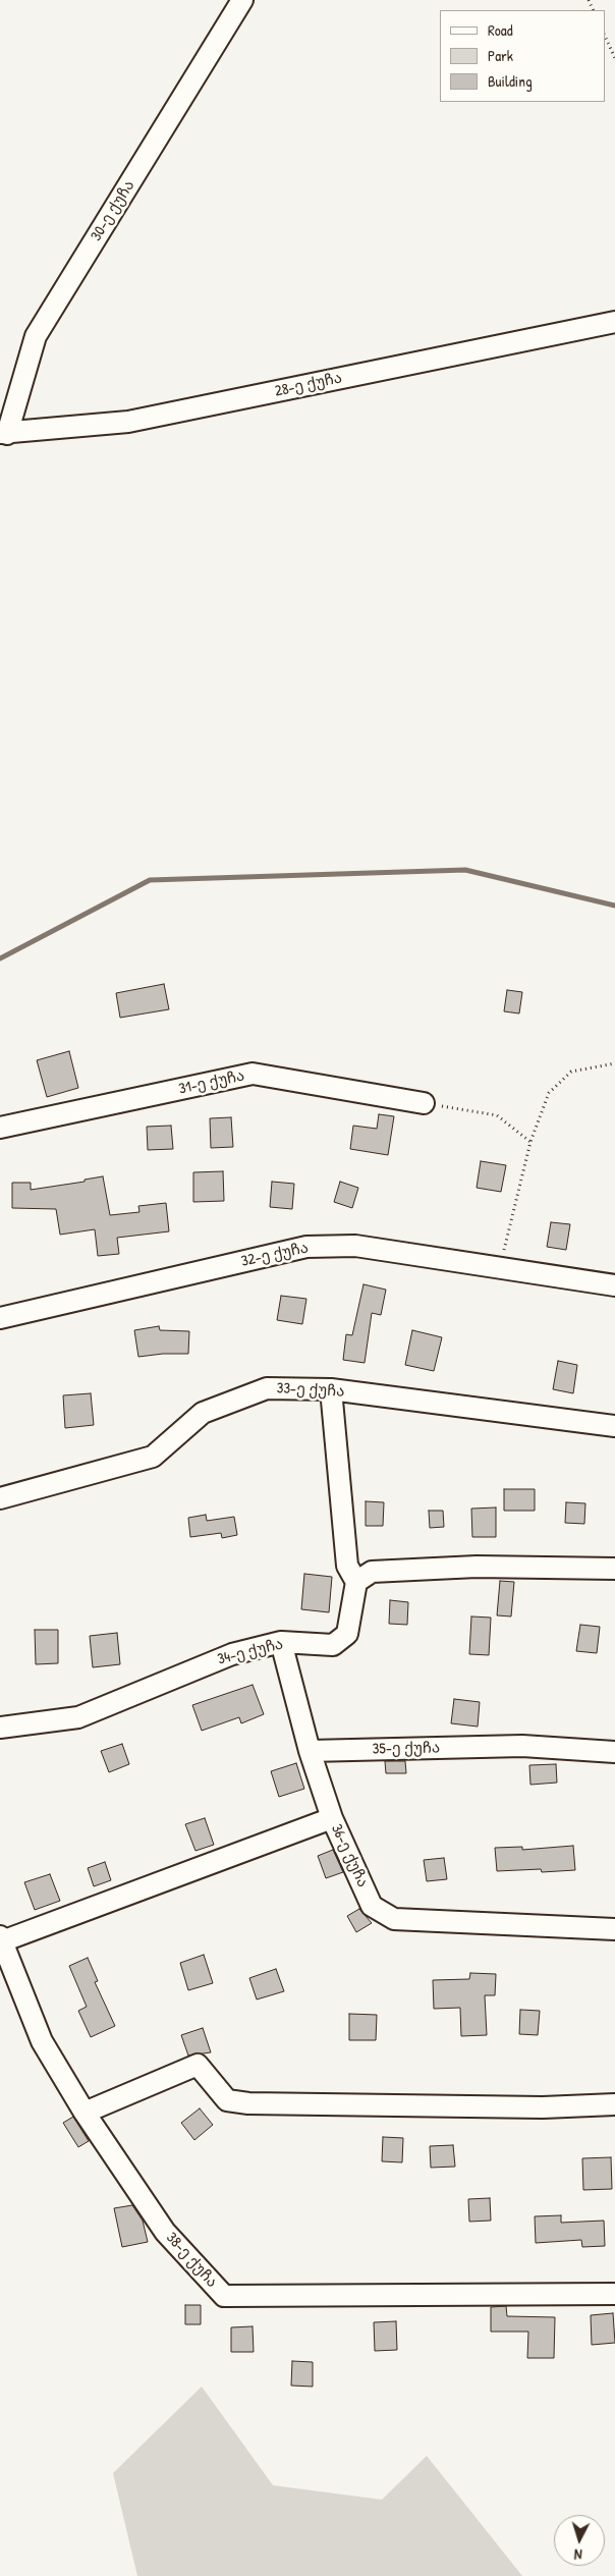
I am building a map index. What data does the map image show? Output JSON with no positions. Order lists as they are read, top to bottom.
{
  "streets": {
    "street": [
      "30-ე ქუჩა",
      "28-ე ქუჩა",
      "31-ე ქუჩა",
      "32-ე ქუჩა",
      "33-ე ქუჩა",
      "34-ე ქუჩა",
      "35-ე ქუჩა",
      "36-ე ქუჩა",
      "38-ე ქუჩა"
    ]
  },
  "crossings": [
    ["30-ე ქუჩა", "28-ე ქუჩა"],
    ["36-ე ქუჩა", "38-ე ქუჩა"]
  ],
  "legend": ["Road", "Park", "Building"],
  "north": "bottom"
}
